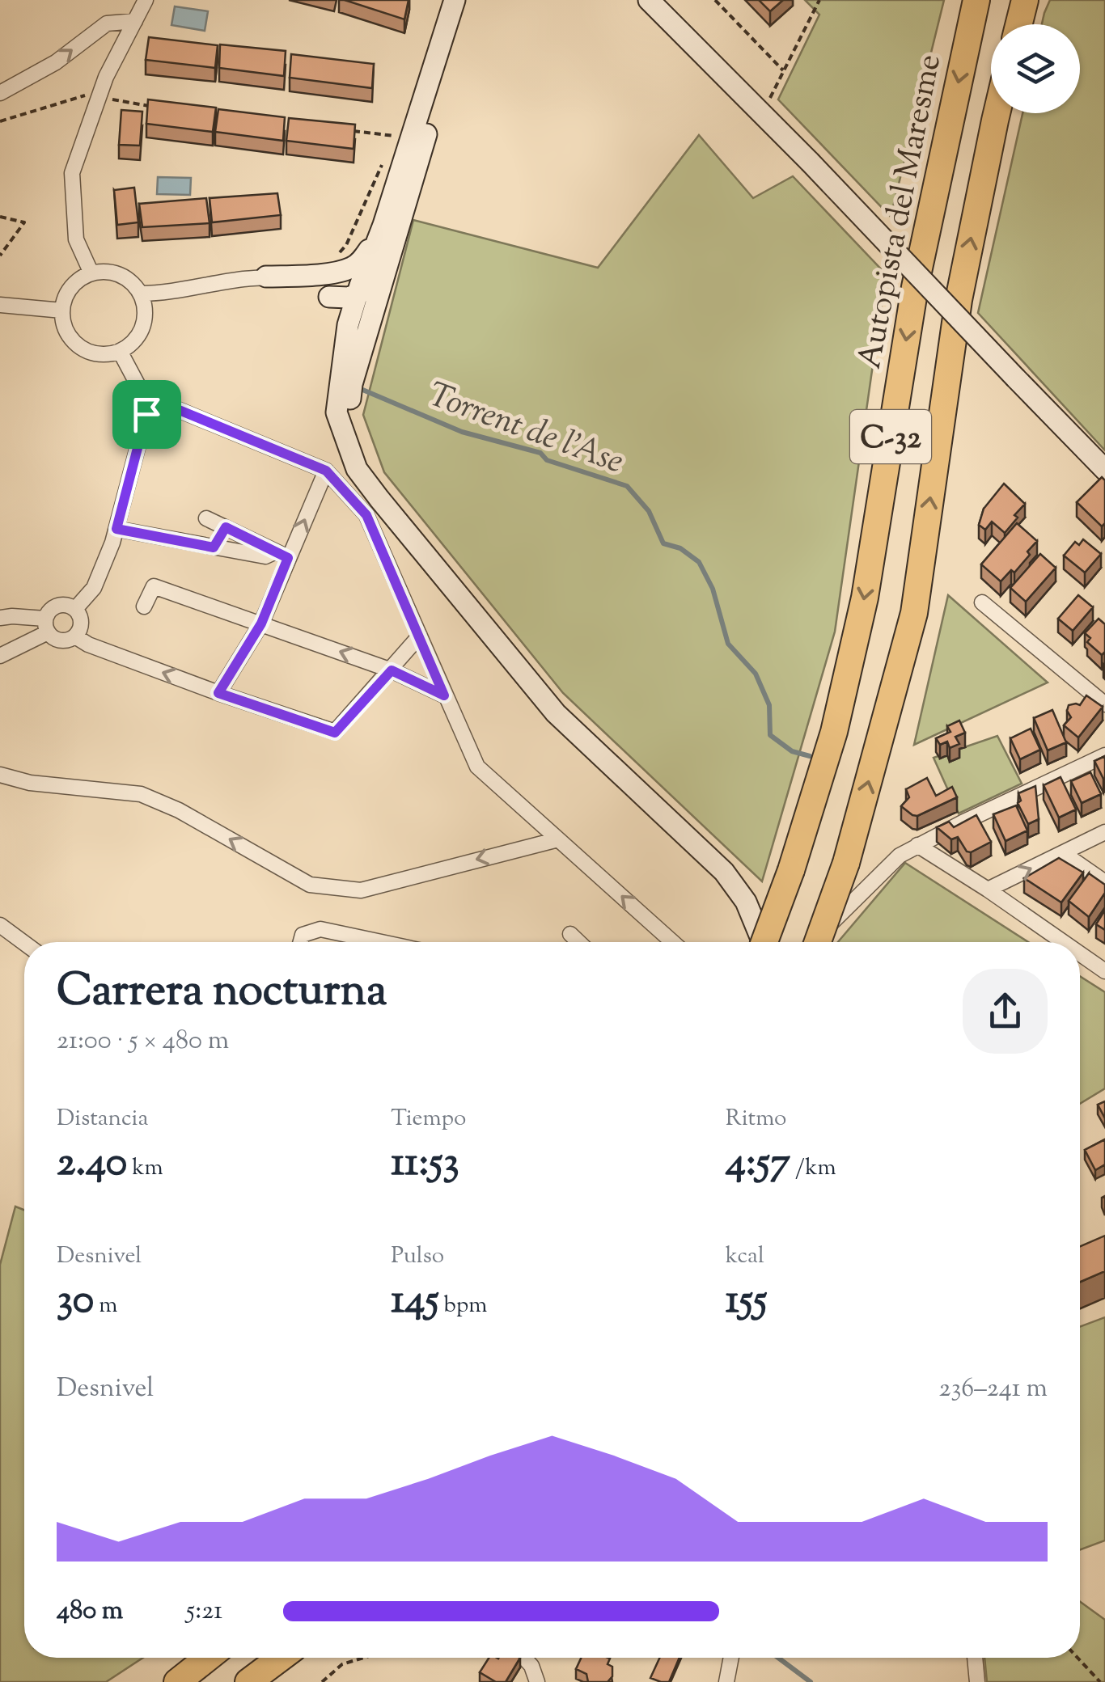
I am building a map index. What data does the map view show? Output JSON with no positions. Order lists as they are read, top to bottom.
{
  "streets": {
    "highway": ["Autopista del Maresme", "C-32"]
  },
  "water": ["Torrent de l'Ase"],
  "page": {
    "heading": ["Carrera nocturna", "21:00 · 5 × 480 m"],
    "stats": [
      ["Distancia", "2.40 km"],
      ["Tiempo", "11:53"],
      ["Ritmo", "4:57 /km"],
      ["Desnivel", "30 m"],
      ["Pulso", "145 bpm"],
      ["kcal", "155"]
    ],
    "chart": ["Desnivel", "236–241 m"],
    "list": [
      {
        "name": "480 m",
        "note": "5:21"
      }
    ]
  }
}
